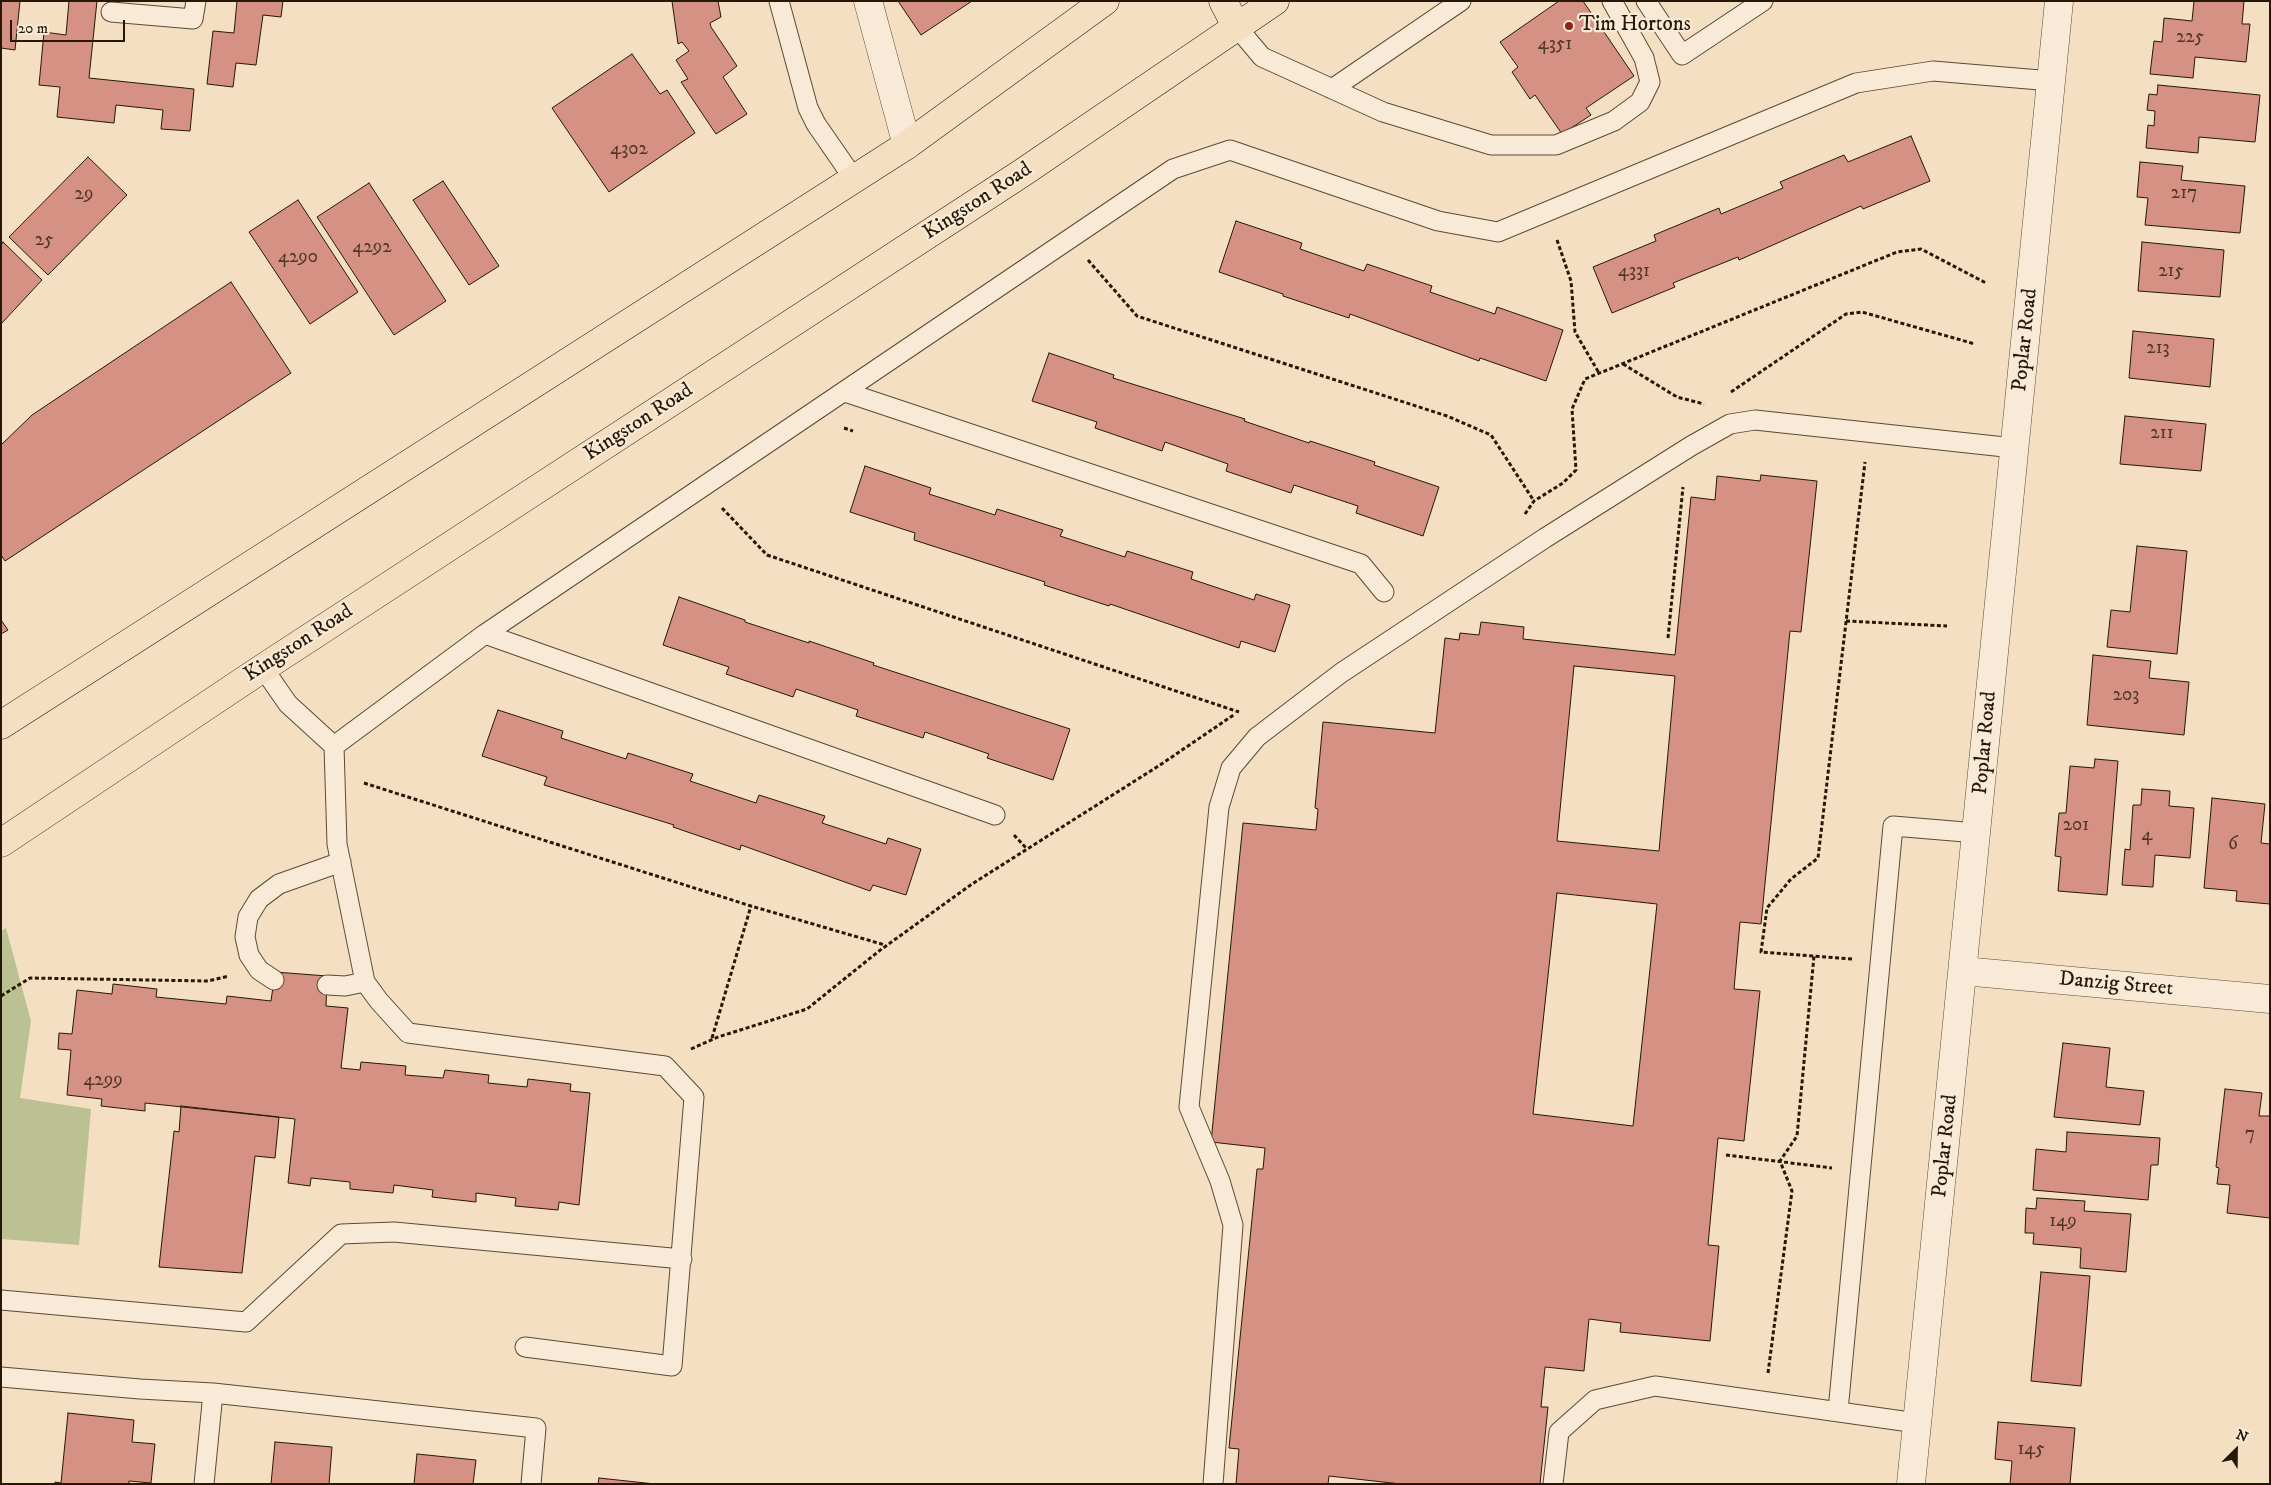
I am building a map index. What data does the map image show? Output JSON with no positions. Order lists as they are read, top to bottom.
{
  "streets": {
    "main road": ["Kingston Road"],
    "street": ["Poplar Road", "Danzig Street"]
  },
  "crossings": [
    ["Poplar Road", "Danzig Street"]
  ],
  "places": ["Tim Hortons"],
  "house_numbers": [
    "225",
    "4351",
    "4302",
    "217",
    "29",
    "25",
    "4292",
    "4290",
    "4331",
    "215",
    "213",
    "211",
    "203",
    "201",
    "4",
    "6",
    "4299",
    "7",
    "149",
    "145"
  ],
  "scale_bar": "20 m",
  "north": "top right"
}
